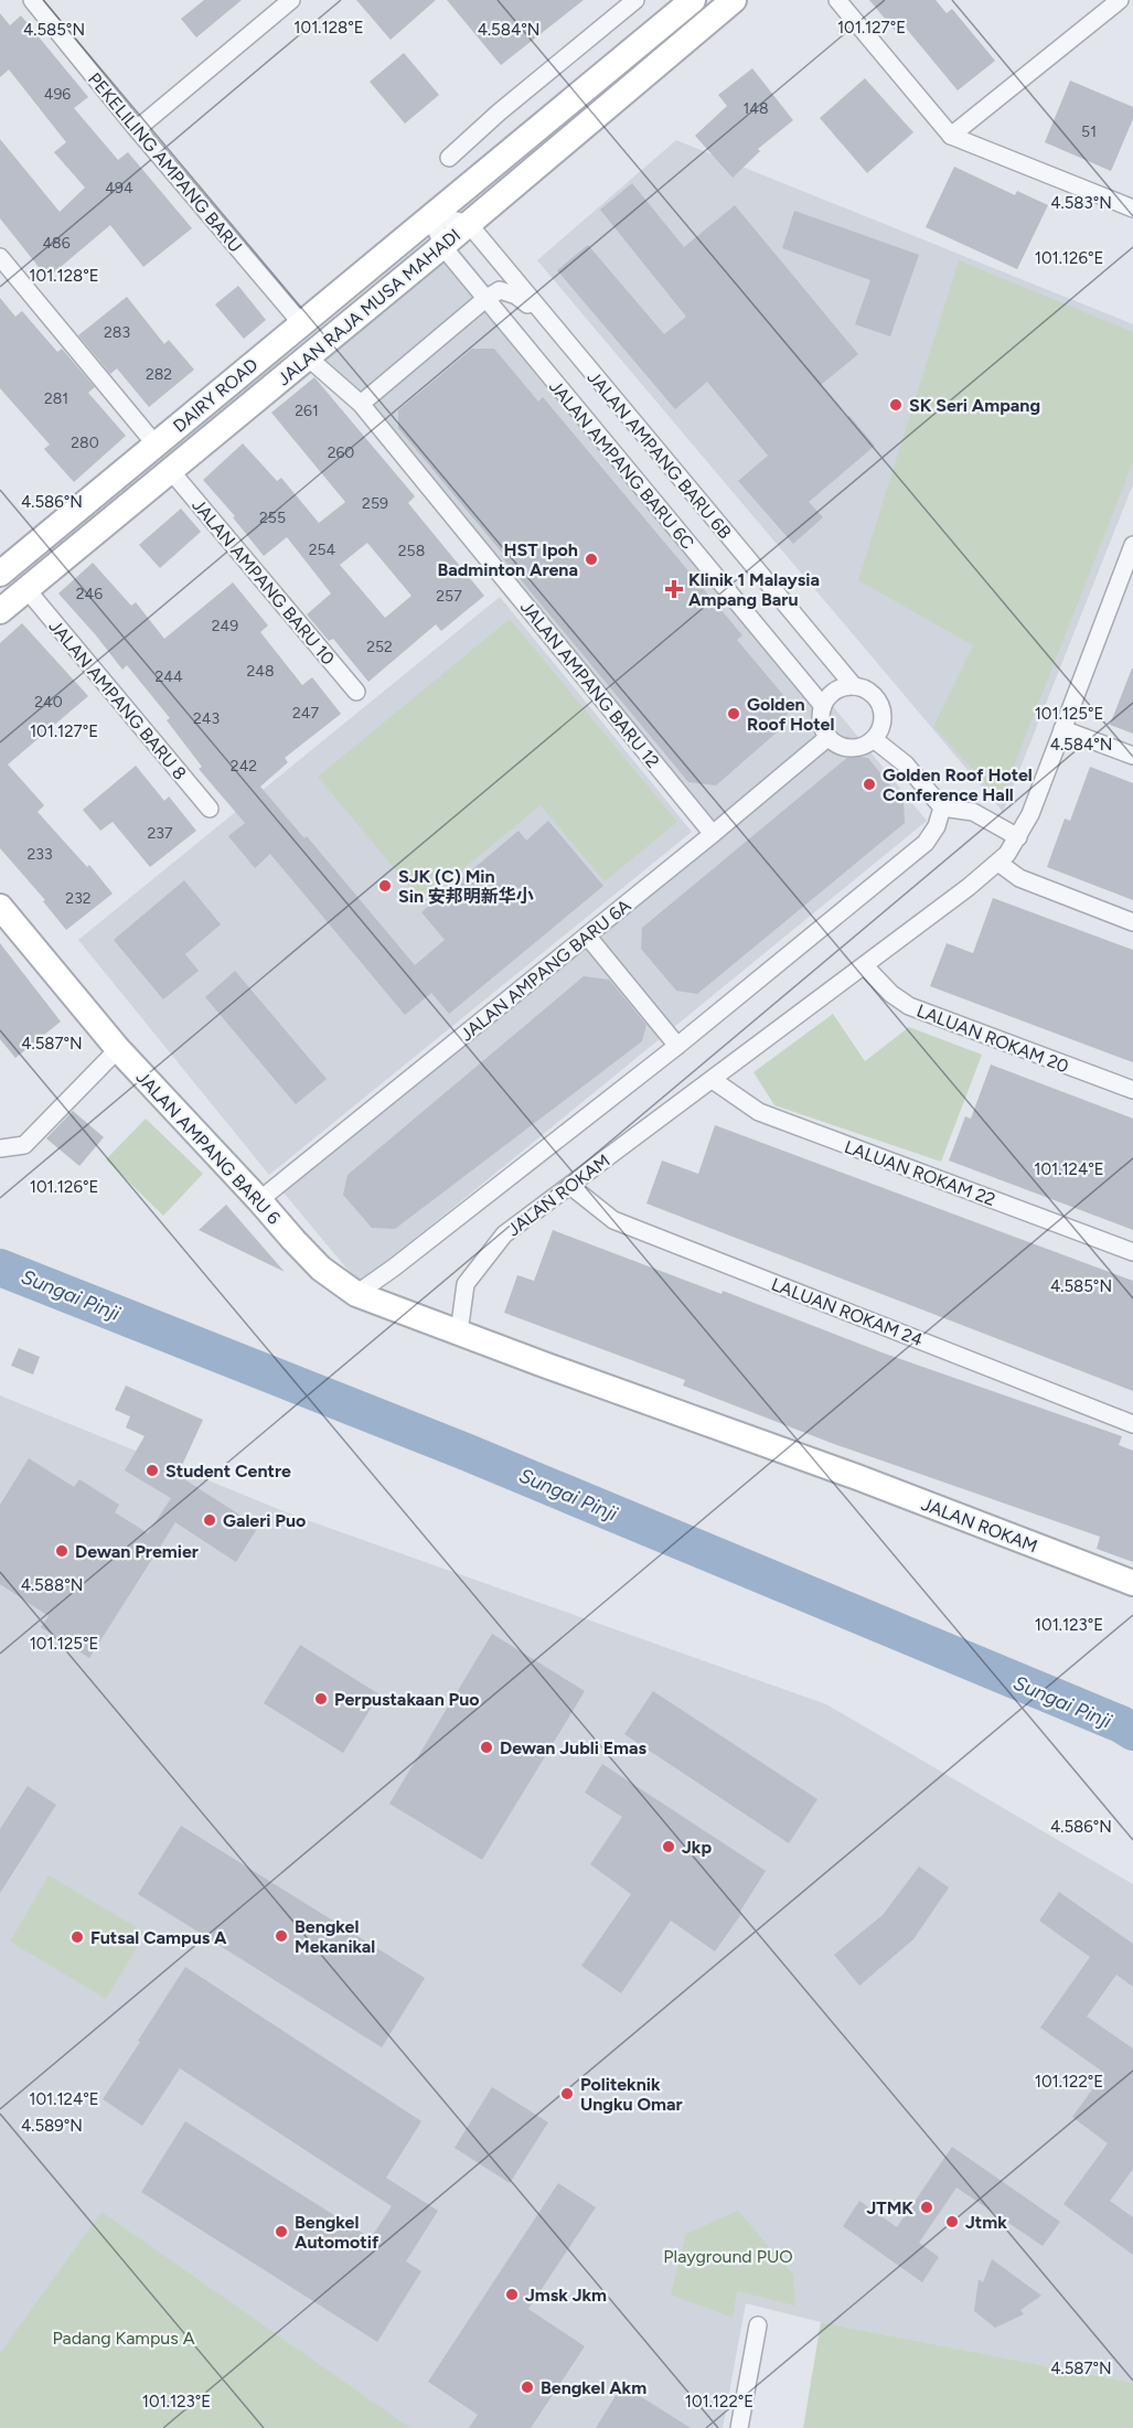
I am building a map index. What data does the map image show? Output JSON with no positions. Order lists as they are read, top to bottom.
{
  "streets": {
    "main road": [
      "JALAN RAJA MUSA MAHADI",
      "DAIRY ROAD",
      "JALAN AMPANG BARU 6",
      "JALAN ROKAM"
    ],
    "street": [
      "PEKELILING AMPANG BARU",
      "JALAN AMPANG BARU 6B",
      "JALAN AMPANG BARU 6C",
      "JALAN AMPANG BARU 10",
      "JALAN AMPANG BARU 12",
      "JALAN AMPANG BARU 8",
      "JALAN AMPANG BARU 6A",
      "LALUAN ROKAM 20",
      "LALUAN ROKAM 22",
      "LALUAN ROKAM 24"
    ]
  },
  "crossings": [
    ["PEKELILING AMPANG BARU", "DAIRY ROAD"],
    ["JALAN RAJA MUSA MAHADI", "DAIRY ROAD"],
    ["JALAN RAJA MUSA MAHADI", "JALAN AMPANG BARU 6B"],
    ["JALAN RAJA MUSA MAHADI", "JALAN AMPANG BARU 6C"],
    ["JALAN RAJA MUSA MAHADI", "JALAN AMPANG BARU 10"],
    ["JALAN RAJA MUSA MAHADI", "JALAN AMPANG BARU 12"],
    ["JALAN RAJA MUSA MAHADI", "JALAN AMPANG BARU 8"],
    ["DAIRY ROAD", "JALAN AMPANG BARU 6C"],
    ["JALAN AMPANG BARU 6B", "JALAN AMPANG BARU 6C"],
    ["JALAN AMPANG BARU 6B", "JALAN AMPANG BARU 6A"],
    ["JALAN AMPANG BARU 6C", "JALAN AMPANG BARU 6A"],
    ["JALAN AMPANG BARU 12", "JALAN AMPANG BARU 6A"],
    ["JALAN AMPANG BARU 6A", "JALAN AMPANG BARU 6"],
    ["LALUAN ROKAM 20", "JALAN ROKAM"],
    ["JALAN AMPANG BARU 6", "JALAN ROKAM"],
    ["LALUAN ROKAM 22", "JALAN ROKAM"],
    ["JALAN ROKAM", "LALUAN ROKAM 24"]
  ],
  "water": ["Sungai Pinji"],
  "parks": ["Playground PUO", "Padang Kampus A"],
  "places": {
    "other": [
      "SK Seri Ampang",
      "HST Ipoh Badminton Arena",
      "Golden Roof Hotel",
      "Golden Roof Hotel Conference Hall",
      "SJK (C) Min Sin 安邦明新华小",
      "Student Centre",
      "Galeri Puo",
      "Dewan Premier",
      "Perpustakaan Puo",
      "Dewan Jubli Emas",
      "Jkp",
      "Bengkel Mekanikal",
      "Futsal Campus A",
      "Politeknik Ungku Omar",
      "JTMK",
      "Jtmk",
      "Bengkel Automotif",
      "Jmsk Jkm",
      "Bengkel Akm"
    ],
    "health": ["Klinik 1 Malaysia Ampang Baru"]
  },
  "house_numbers": [
    "496",
    "148",
    "51",
    "494",
    "486",
    "283",
    "282",
    "281",
    "261",
    "280",
    "260",
    "259",
    "255",
    "254",
    "258",
    "246",
    "257",
    "249",
    "252",
    "248",
    "244",
    "240",
    "247",
    "243",
    "242",
    "237",
    "233",
    "232"
  ],
  "coordinates": [
    "101.128°E",
    "101.127°E",
    "4.584°N",
    "4.585°N",
    "4.583°N",
    "101.126°E",
    "4.586°N",
    "101.125°E",
    "4.587°N",
    "101.124°E",
    "4.588°N",
    "101.123°E",
    "101.122°E",
    "4.589°N"
  ]
}
